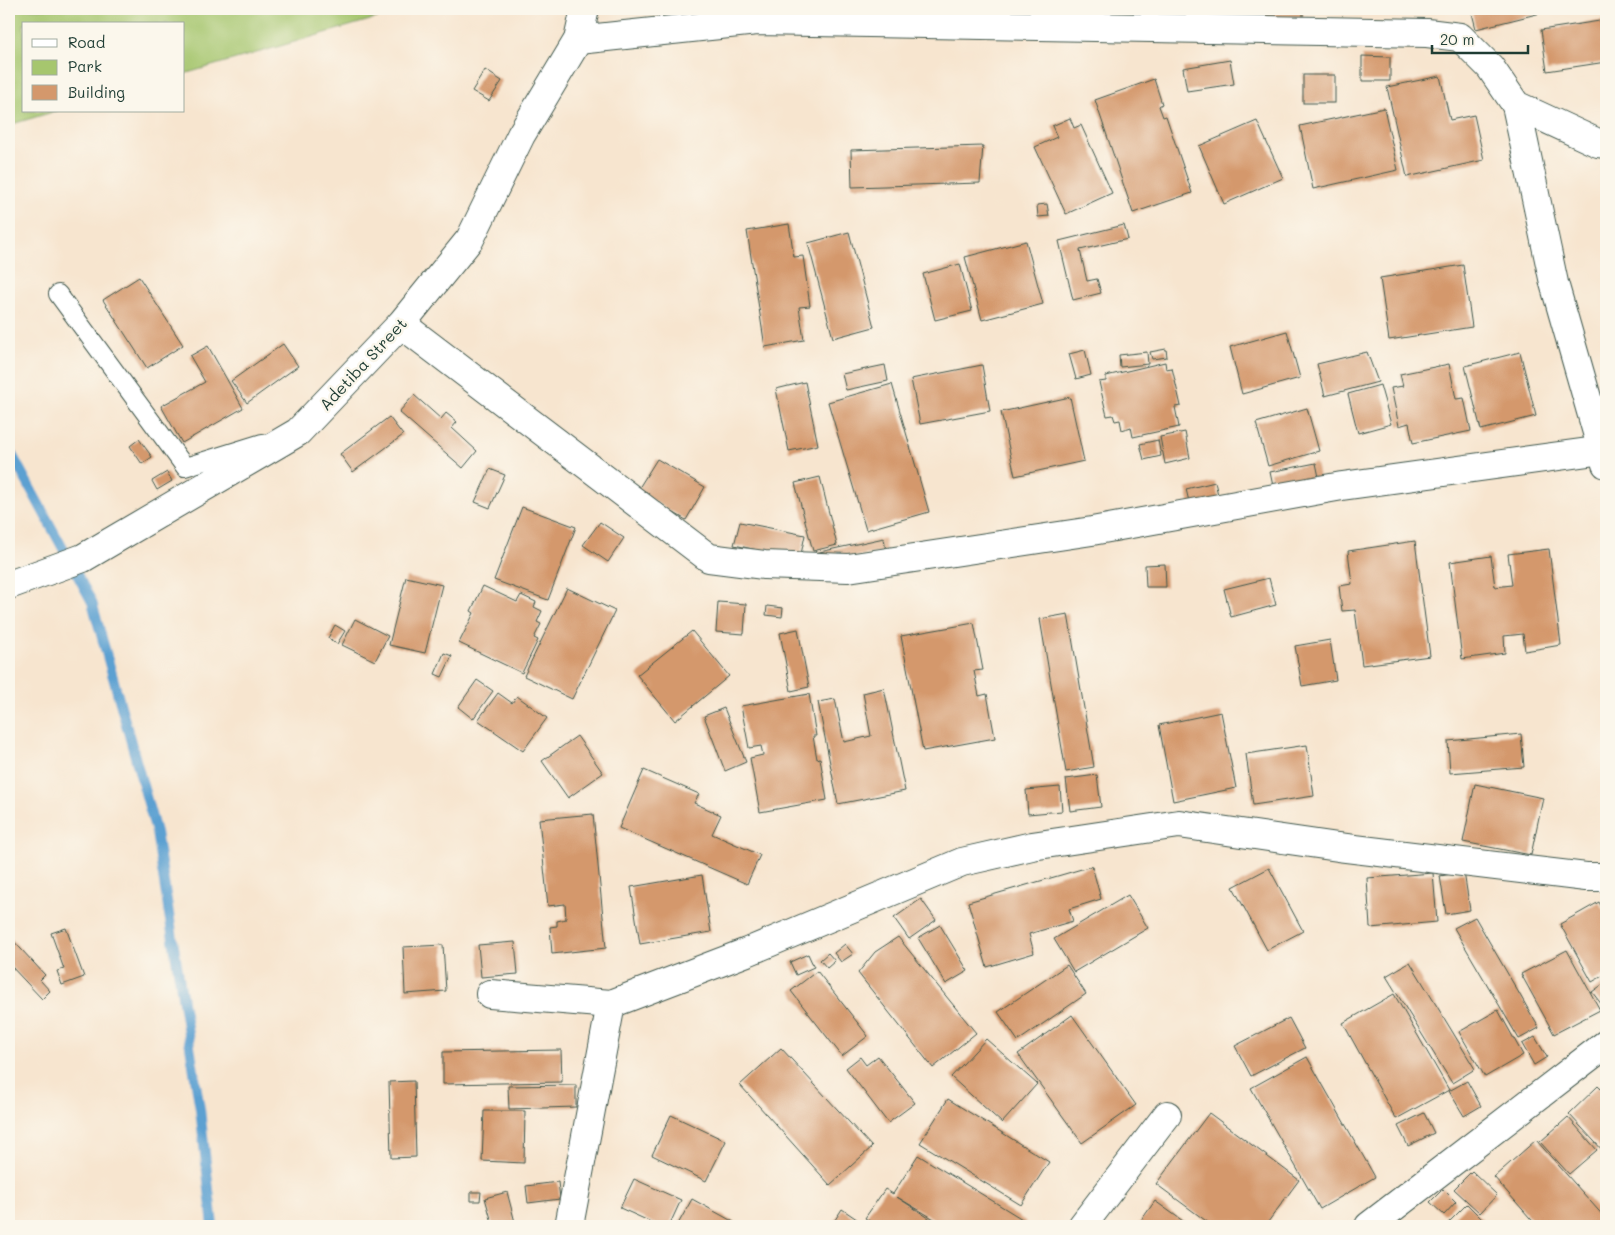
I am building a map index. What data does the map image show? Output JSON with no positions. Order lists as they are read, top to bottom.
{
  "streets": {
    "street": ["Adetiba Street"]
  },
  "legend": ["Road", "Park", "Building"],
  "scale_bar": "20 m"
}
